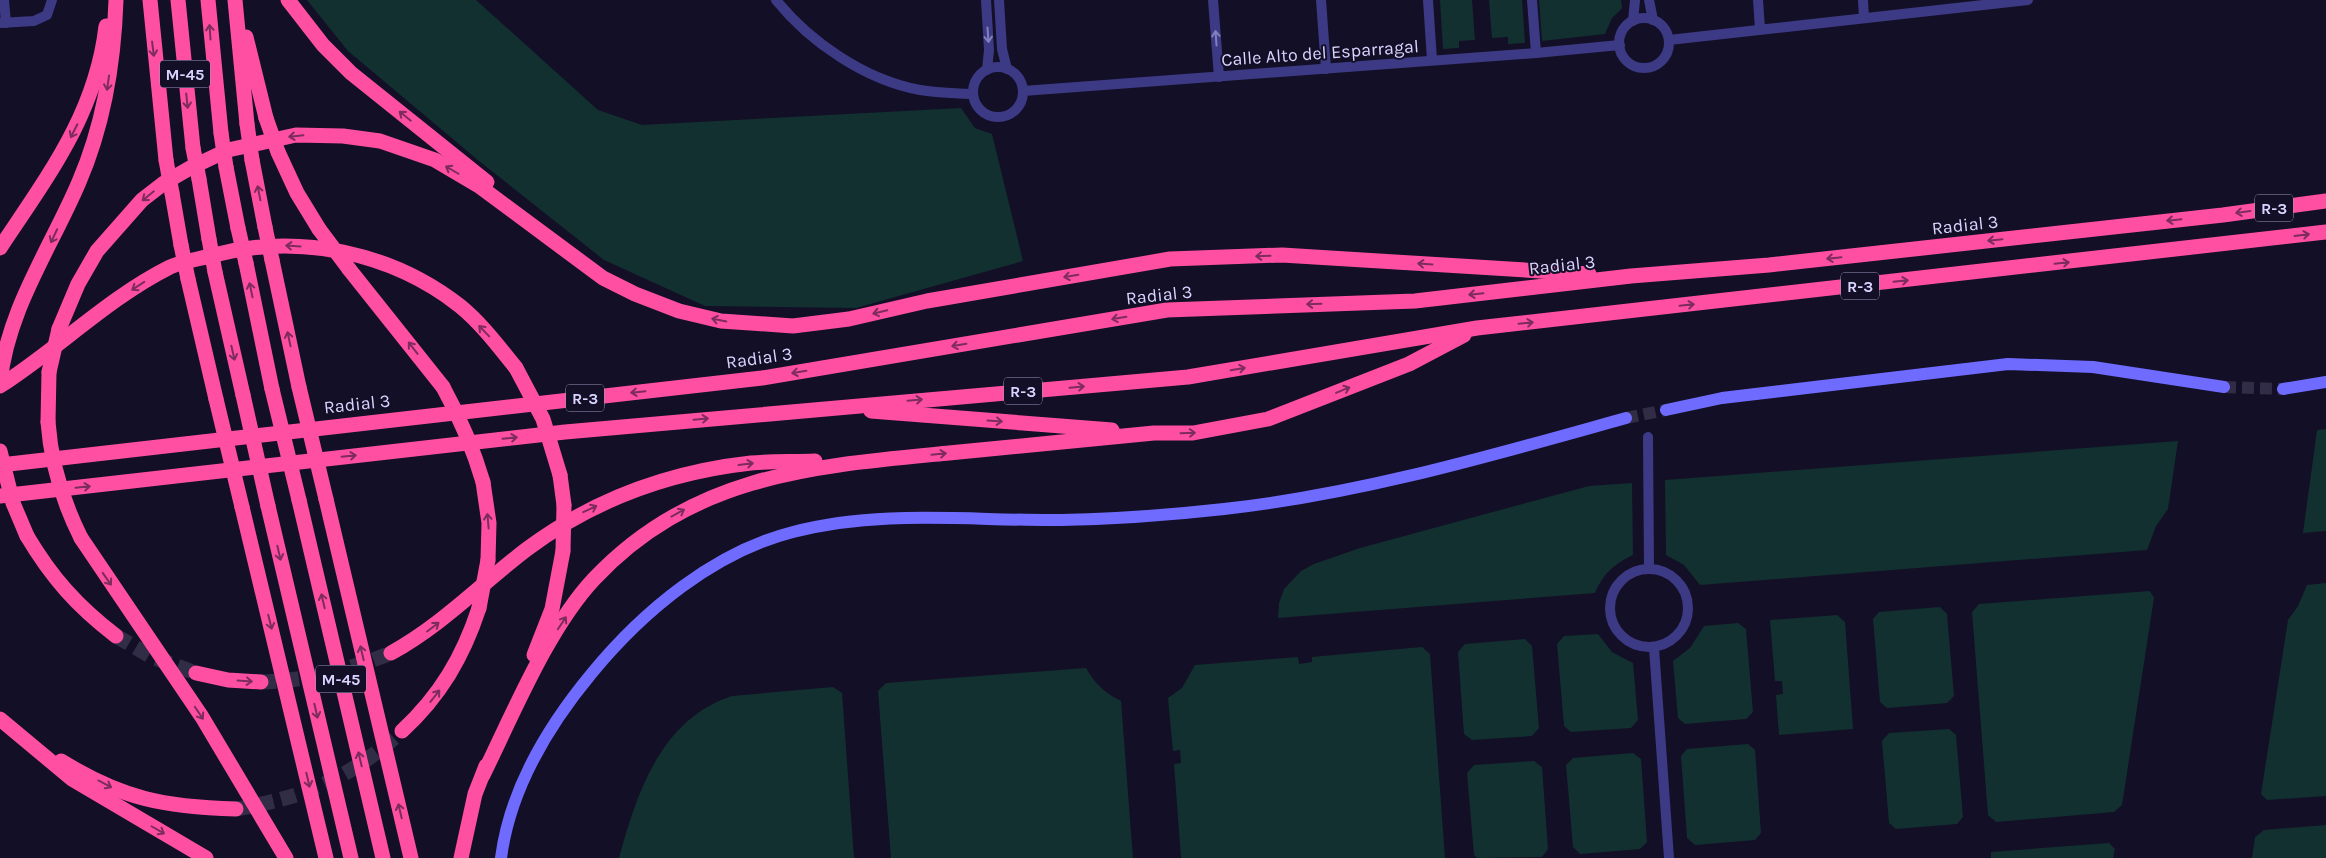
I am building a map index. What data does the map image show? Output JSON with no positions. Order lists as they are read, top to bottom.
{
  "streets": {
    "highway": ["M-45", "R-3", "Radial 3"],
    "street": ["Calle Alto del Esparragal"]
  }
}
